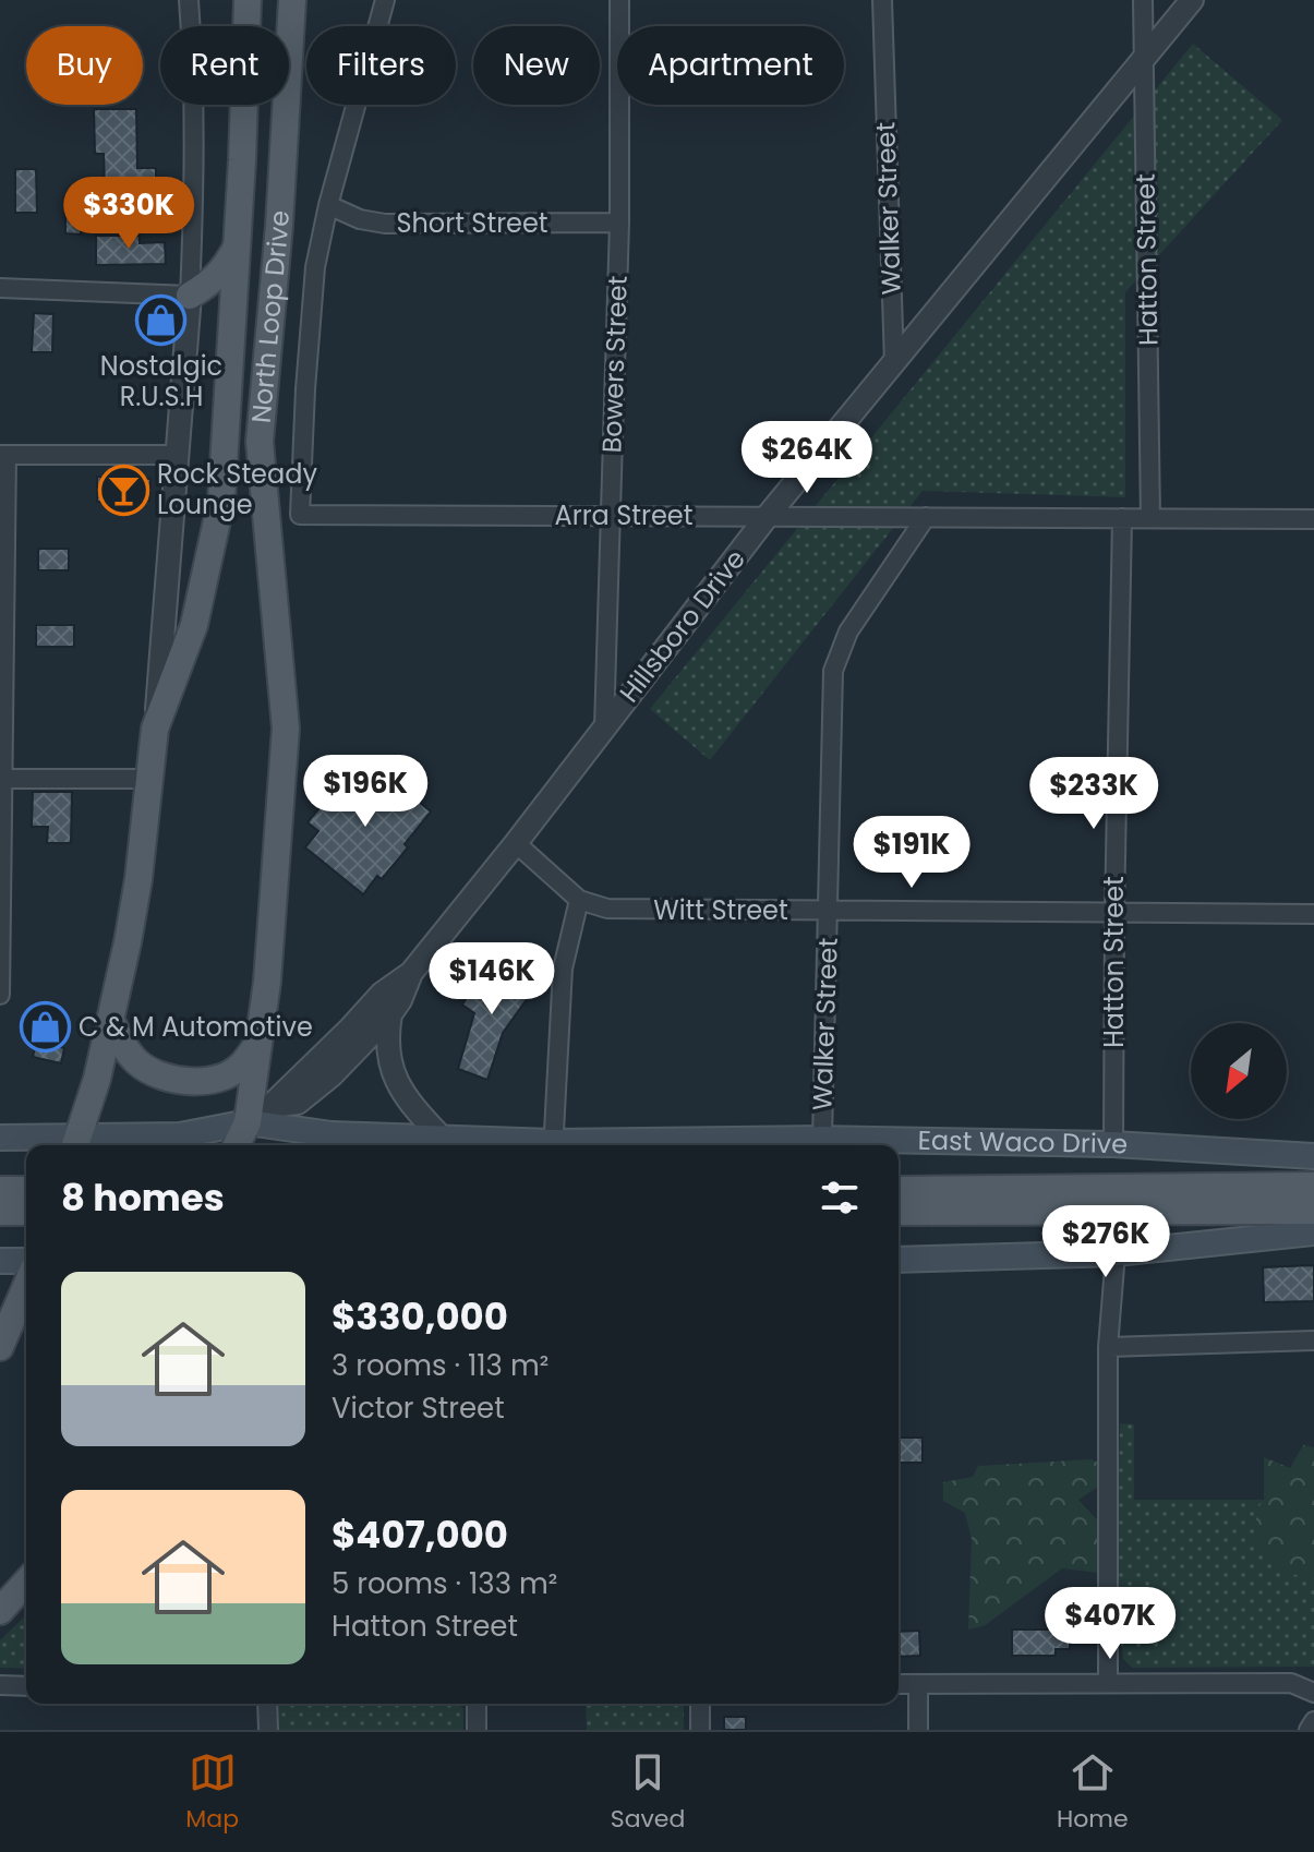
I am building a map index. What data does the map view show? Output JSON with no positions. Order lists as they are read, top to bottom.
{
  "streets": {
    "main road": ["North Loop Drive", "East Waco Drive"],
    "street": [
      "Walker Street",
      "Short Street",
      "Hatton Street",
      "Bowers Street",
      "Arra Street",
      "Hillsboro Drive",
      "Witt Street"
    ]
  },
  "crossings": [
    ["Walker Street", "Arra Street"],
    ["Walker Street", "Hillsboro Drive"],
    ["Walker Street", "Witt Street"],
    ["Walker Street", "East Waco Drive"],
    ["Short Street", "North Loop Drive"],
    ["Short Street", "Bowers Street"],
    ["Hatton Street", "Arra Street"],
    ["Hatton Street", "Hillsboro Drive"],
    ["Hatton Street", "Witt Street"],
    ["Hatton Street", "East Waco Drive"],
    ["North Loop Drive", "Arra Street"],
    ["North Loop Drive", "Hillsboro Drive"],
    ["North Loop Drive", "East Waco Drive"],
    ["Bowers Street", "Arra Street"],
    ["Bowers Street", "Hillsboro Drive"],
    ["Arra Street", "Hillsboro Drive"],
    ["Hillsboro Drive", "East Waco Drive"]
  ],
  "places": {
    "shop": ["Nostalgic R.U.S.H", "C & M Automotive"],
    "bar": ["Rock Steady Lounge"]
  },
  "north": "bottom left",
  "page": {
    "chip": [
      "Buy",
      "Rent",
      "Filters",
      "New",
      "Apartment"
    ],
    "price": [
      "$330K",
      "$264K",
      "$196K",
      "$233K",
      "$191K",
      "$146K",
      "$276K",
      "$407K"
    ],
    "heading": "8 homes",
    "list": [
      {
        "name": "$330,000",
        "note": "3 rooms · 113 m² · Victor Street"
      },
      {
        "name": "$407,000",
        "note": "5 rooms · 133 m² · Hatton Street"
      }
    ],
    "tabs": ["Map", "Saved", "Home"]
  }
}
